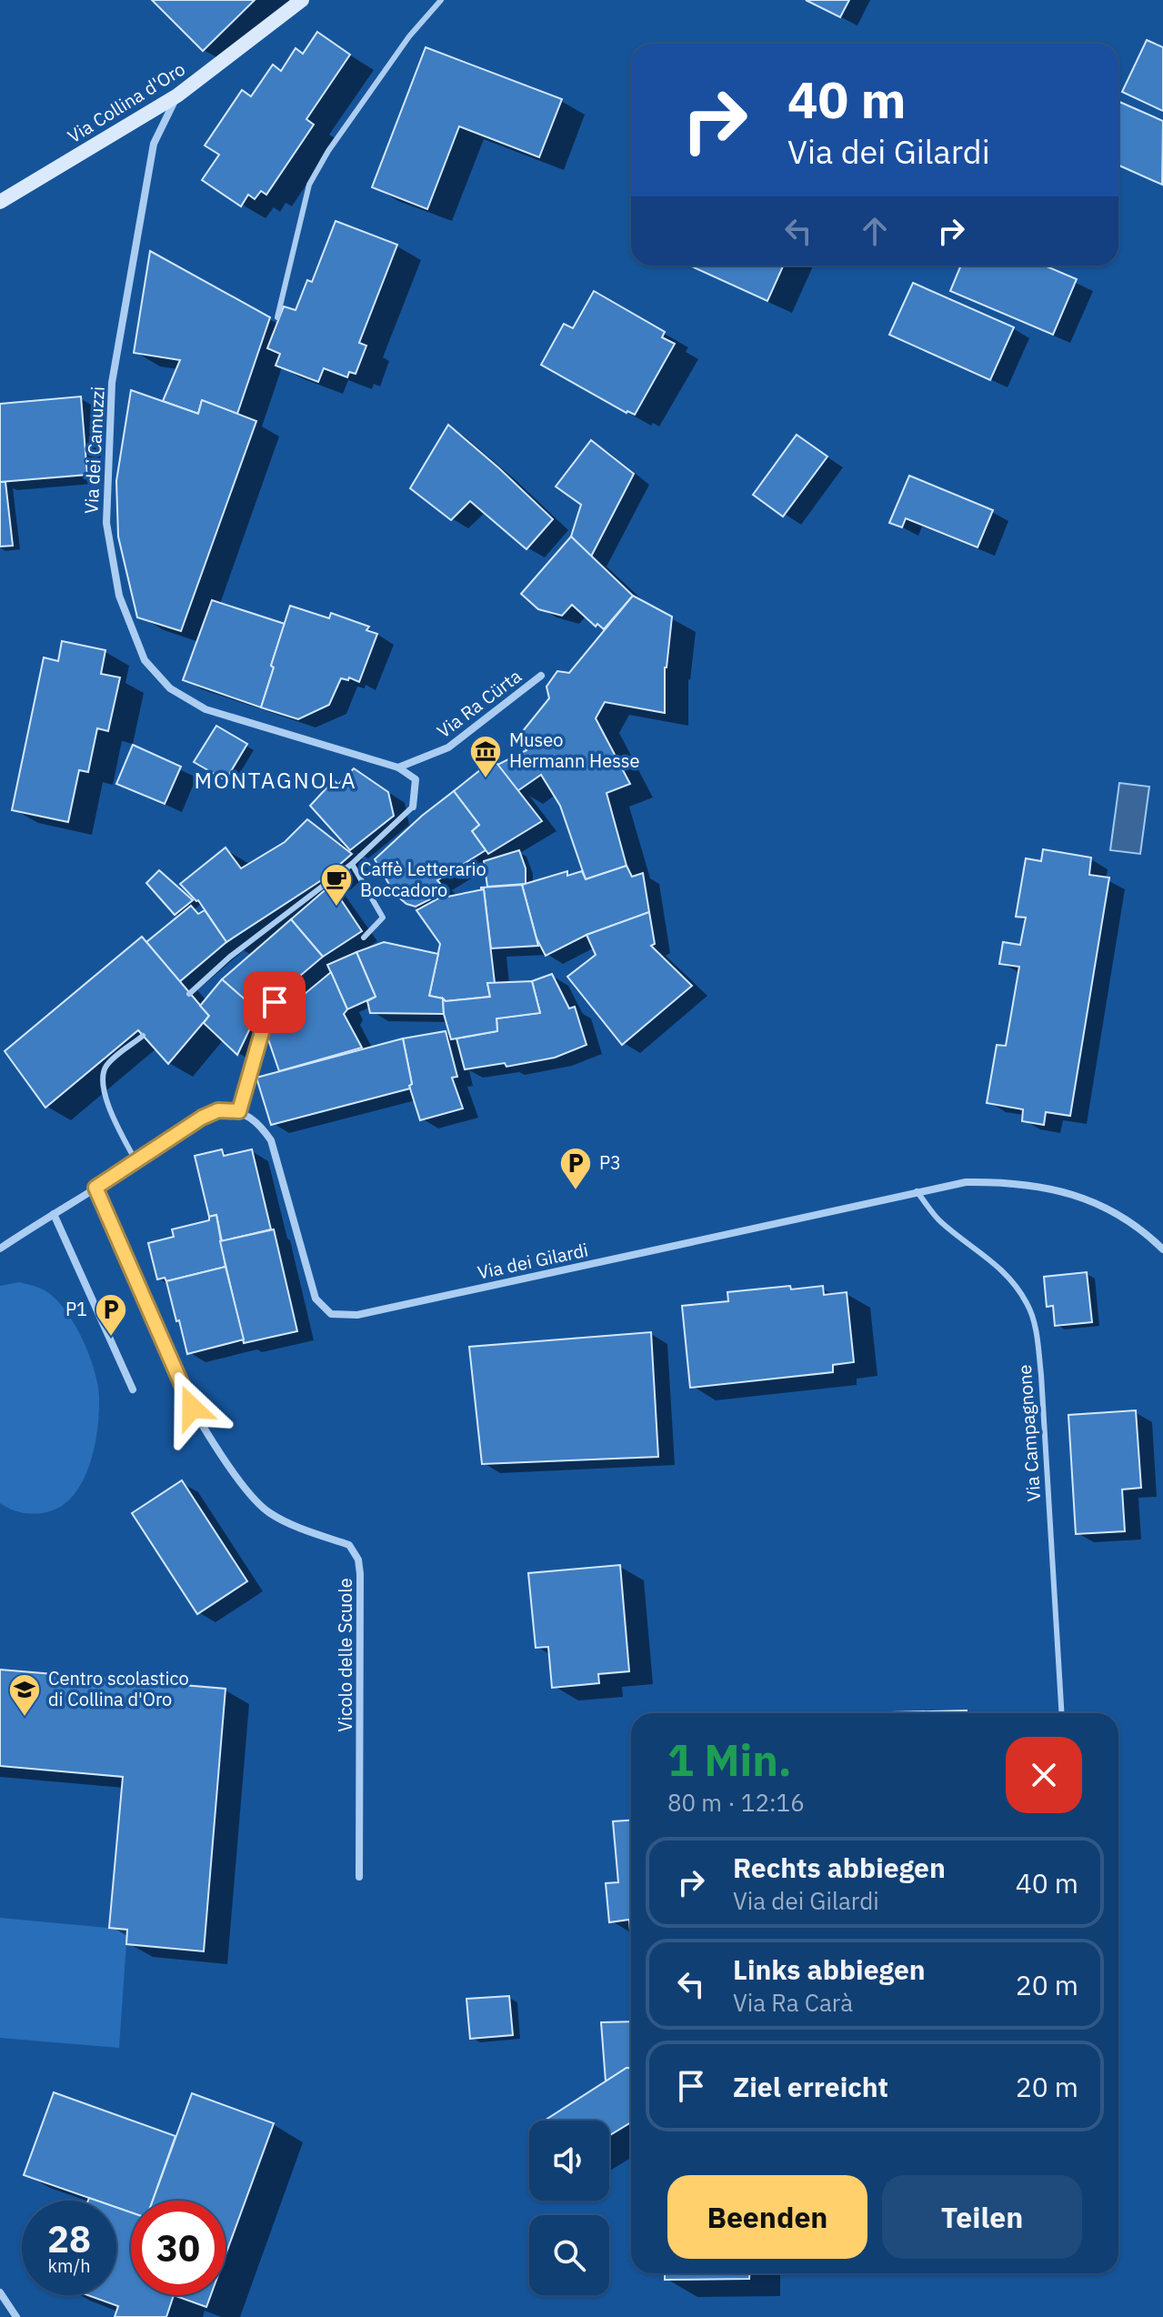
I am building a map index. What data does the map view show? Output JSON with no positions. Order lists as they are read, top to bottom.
{
  "streets": {
    "street": [
      "Via Collina d'Oro",
      "Via dei Camuzzi",
      "Via Ra Cürta",
      "Via dei Gilardi",
      "Vicolo delle Scuole"
    ],
    "lane": ["Via Campagnone"]
  },
  "crossings": [
    ["Via Collina d'Oro", "Via dei Camuzzi"],
    ["Via dei Camuzzi", "Via Ra Cürta"],
    ["Via dei Gilardi", "Via Campagnone"]
  ],
  "districts": ["MONTAGNOLA"],
  "places": {
    "museum": ["Museo Hermann Hesse"],
    "cafe": ["Caffè Letterario Boccadoro"],
    "parking": ["P3", "P1"],
    "school or university": ["Centro scolastico di Collina d'Oro"]
  },
  "page": {
    "turn": ["40 m", "Via dei Gilardi"],
    "heading": ["1 Min.", "80 m · 12:16"],
    "list": [
      {
        "name": "Rechts abbiegen",
        "note": "Via dei Gilardi",
        "value": "40 m"
      },
      {
        "name": "Links abbiegen",
        "note": "Via Ra Carà",
        "value": "20 m"
      },
      {
        "name": "Ziel erreicht",
        "value": "20 m"
      }
    ],
    "buttons": ["Beenden", "Teilen"],
    "speed": "28 km/h",
    "limit": "30"
  }
}
